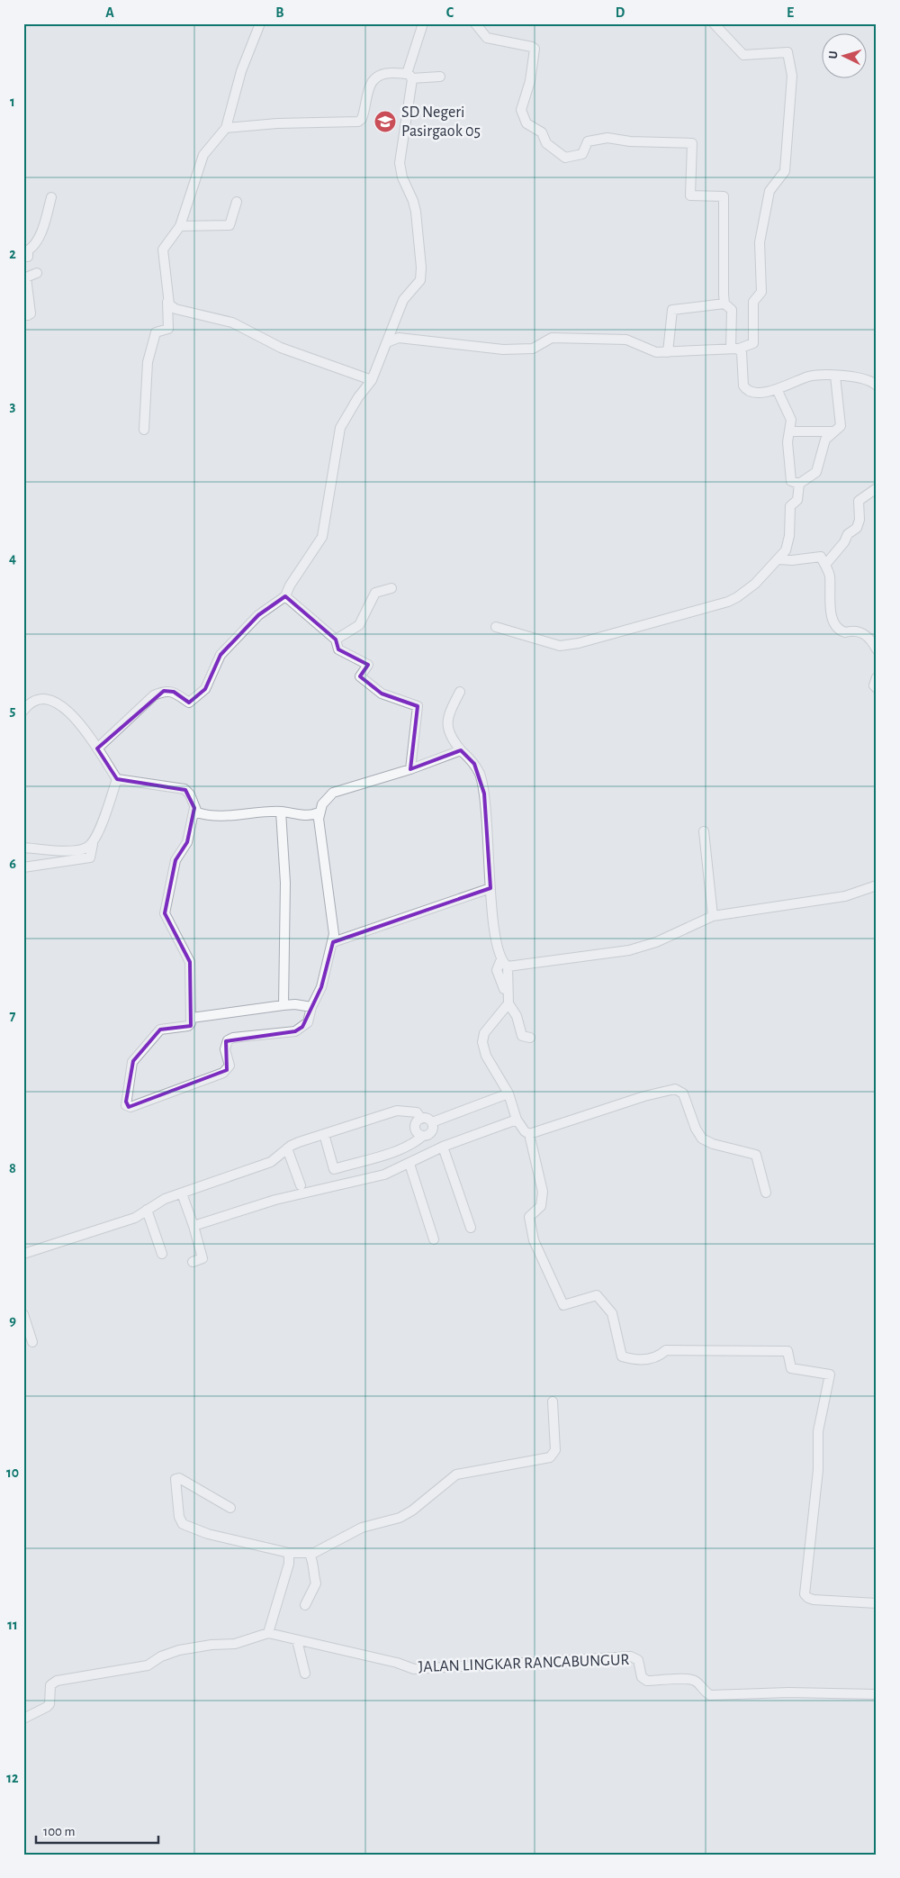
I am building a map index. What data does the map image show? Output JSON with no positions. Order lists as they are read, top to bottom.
{
  "streets": {
    "street": ["JALAN LINGKAR RANCABUNGUR"]
  },
  "places": {
    "school or university": ["SD Negeri Pasirgaok 05"]
  },
  "scale_bar": "100 m",
  "north": "left",
  "grid": {
    "columns": [
      "A",
      "B",
      "C",
      "D",
      "E"
    ],
    "rows": [
      "1",
      "2",
      "3",
      "4",
      "5",
      "6",
      "7",
      "8",
      "9",
      "10",
      "11",
      "12"
    ]
  }
}
